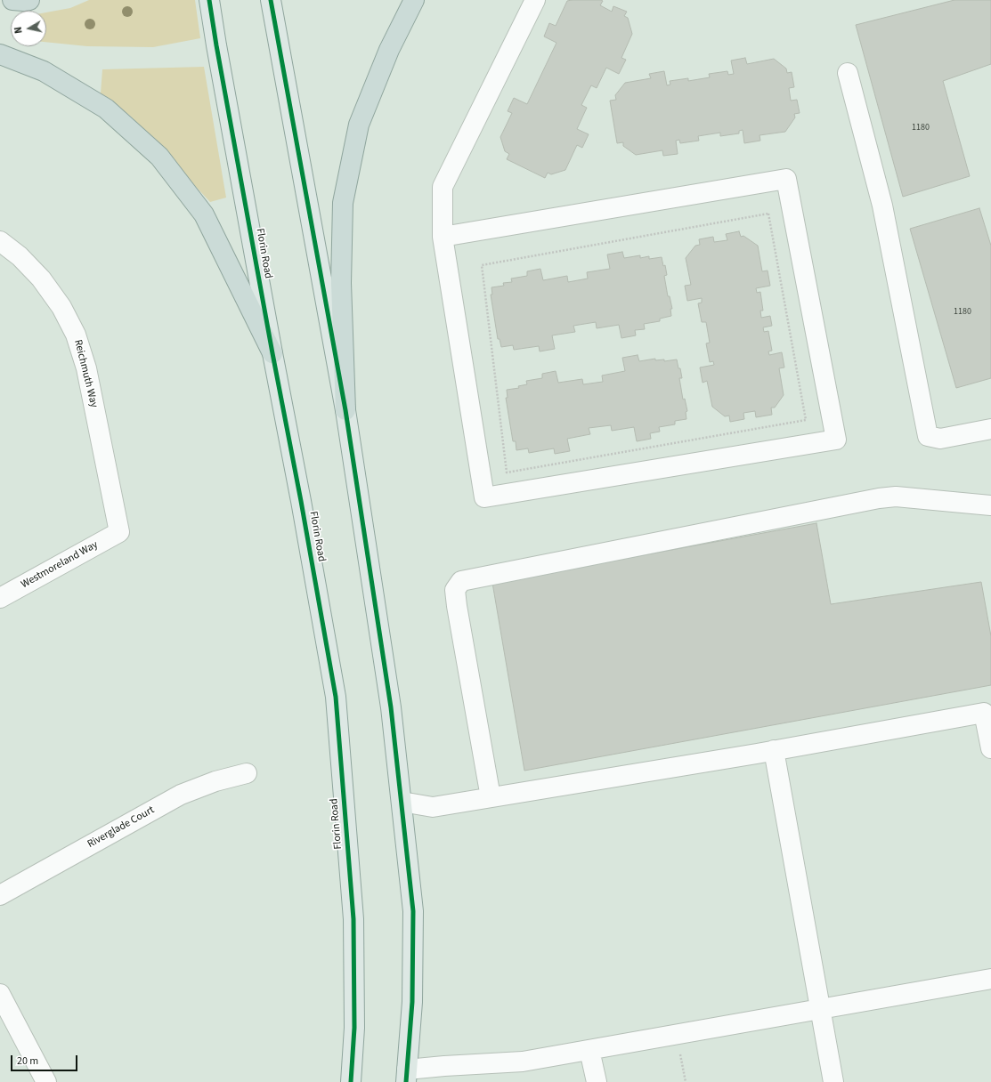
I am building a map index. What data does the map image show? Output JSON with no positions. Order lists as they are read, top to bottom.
{
  "streets": {
    "main road": ["Florin Road"],
    "street": ["Reichmuth Way", "Westmoreland Way", "Riverglade Court"]
  },
  "crossings": [
    ["Reichmuth Way", "Westmoreland Way"]
  ],
  "house_numbers": ["1180", "1180"],
  "scale_bar": "20 m",
  "north": "left"
}
